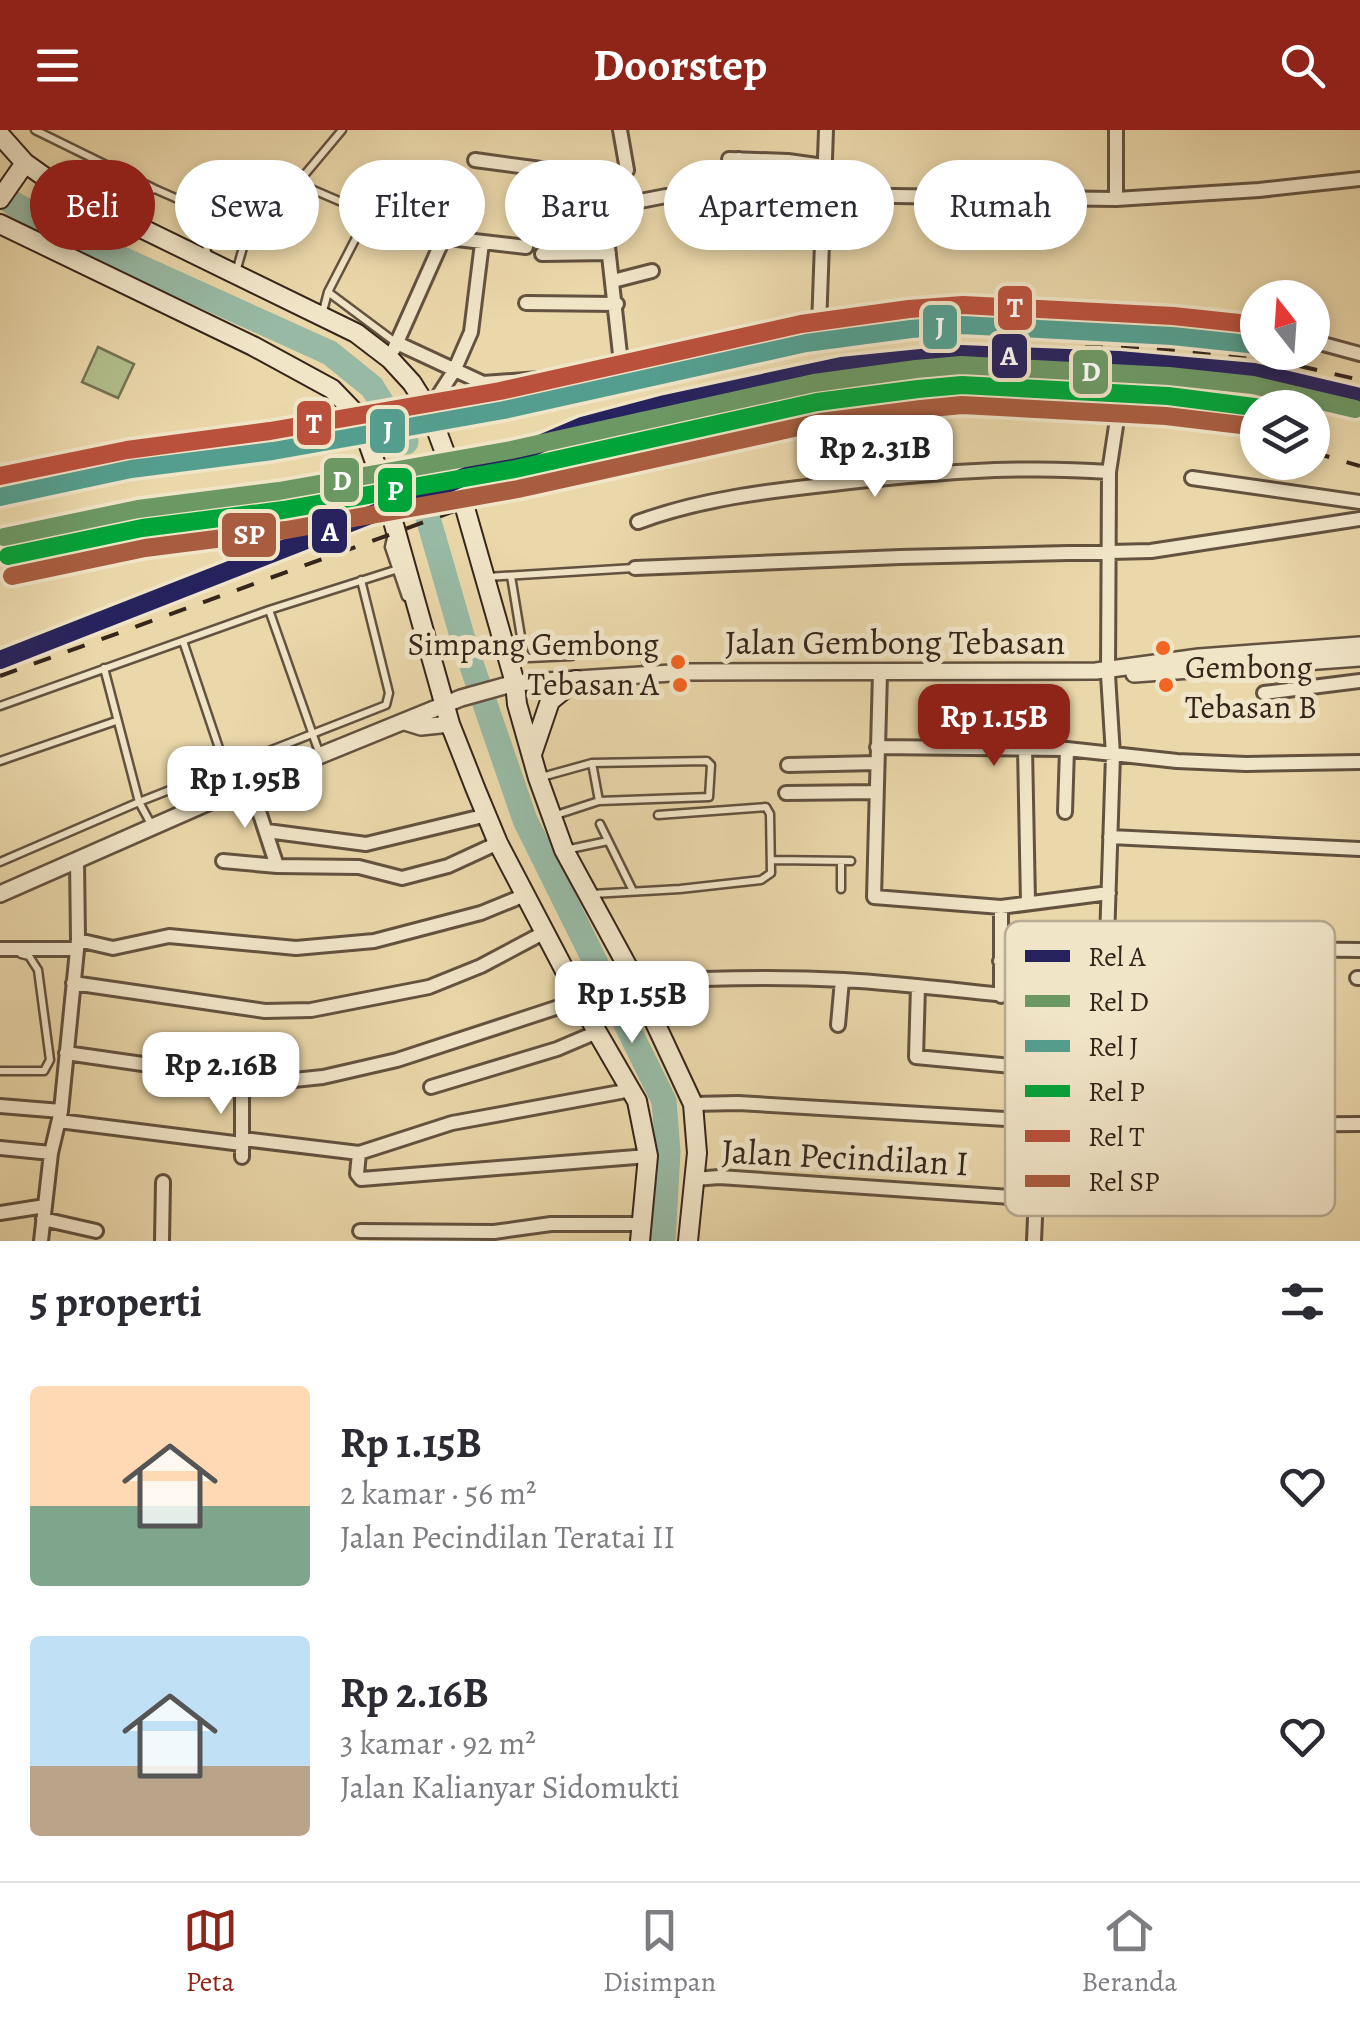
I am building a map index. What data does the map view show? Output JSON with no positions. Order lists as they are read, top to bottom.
{
  "streets": {
    "street": ["Jalan Gembong Tebasan", "Jalan Pecindilan I"]
  },
  "places": ["Simpang Gembong Tebasan A", "Gembong Tebasan B"],
  "lines": [
    "rail line T",
    "rail line J",
    "rail line A",
    "rail line D",
    "rail line P",
    "rail line SP"
  ],
  "legend": [
    "Rel A",
    "Rel D",
    "Rel J",
    "Rel P",
    "Rel T",
    "Rel SP"
  ],
  "north": "top",
  "page": {
    "header": "Doorstep",
    "chip": [
      "Beli",
      "Sewa",
      "Filter",
      "Baru",
      "Apartemen",
      "Rumah"
    ],
    "price": [
      "Rp 2.31B",
      "Rp 1.15B",
      "Rp 1.95B",
      "Rp 1.55B",
      "Rp 2.16B"
    ],
    "heading": "5 properti",
    "list": [
      {
        "name": "Rp 1.15B",
        "note": "2 kamar · 56 m² · Jalan Pecindilan Teratai II"
      },
      {
        "name": "Rp 2.16B",
        "note": "3 kamar · 92 m² · Jalan Kalianyar Sidomukti"
      }
    ],
    "tabs": ["Peta", "Disimpan", "Beranda"]
  }
}
